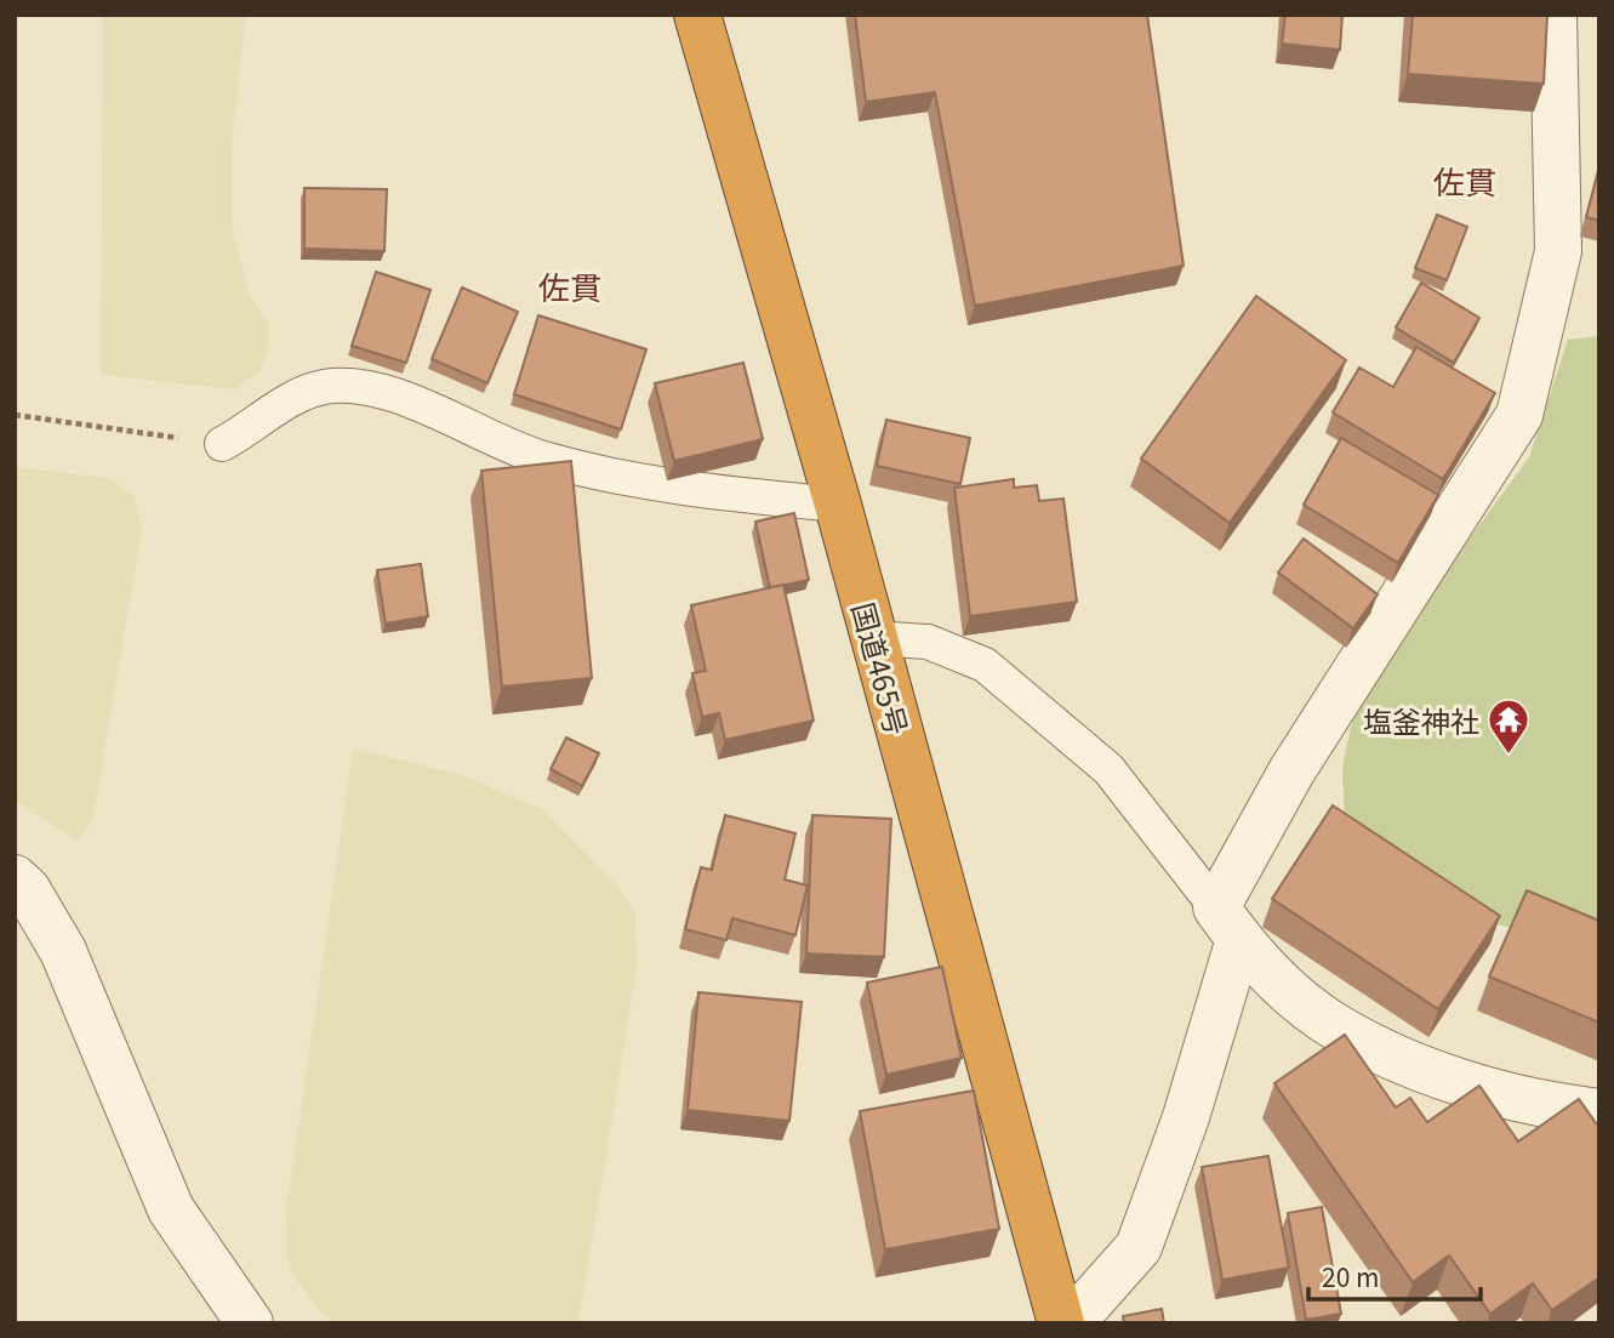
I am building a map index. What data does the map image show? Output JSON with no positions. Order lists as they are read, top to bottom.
{
  "streets": {
    "highway": ["国道465号"]
  },
  "districts": ["佐貫", "佐貫"],
  "places": {
    "temple": ["塩釜神社"]
  },
  "scale_bar": "20 m"
}
